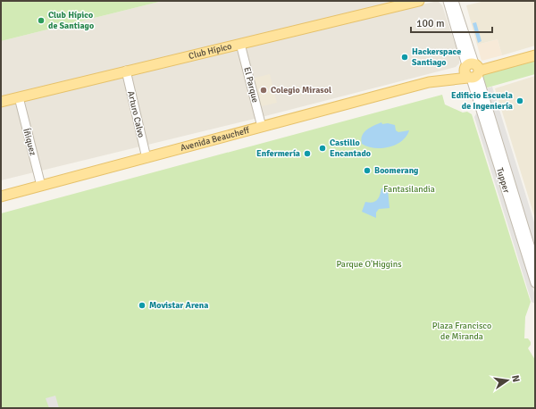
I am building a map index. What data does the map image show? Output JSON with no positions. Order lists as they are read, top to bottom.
{
  "streets": {
    "main road": ["Club Hípico", "Avenida Beaucheff"],
    "street": [
      "El Parque",
      "Arturo Calvo",
      "Íñiquez",
      "Tupper"
    ]
  },
  "crossings": [
    ["Club Hípico", "El Parque"],
    ["Club Hípico", "Arturo Calvo"],
    ["Club Hípico", "Íñiquez"],
    ["El Parque", "Avenida Beaucheff"],
    ["Arturo Calvo", "Avenida Beaucheff"],
    ["Avenida Beaucheff", "Íñiquez"],
    ["Avenida Beaucheff", "Tupper"]
  ],
  "parks": ["Fantasilandia", "Parque O'Higgins", "Plaza Francisco de Miranda"],
  "places": [
    "Club Hípico de Santiago",
    "Hackerspace Santiago",
    "Colegio Mirasol",
    "Edificio Escuela de Ingeniería",
    "Castillo Encantado",
    "Enfermería",
    "Boomerang",
    "Movistar Arena"
  ],
  "scale_bar": "100 m",
  "north": "right"
}
